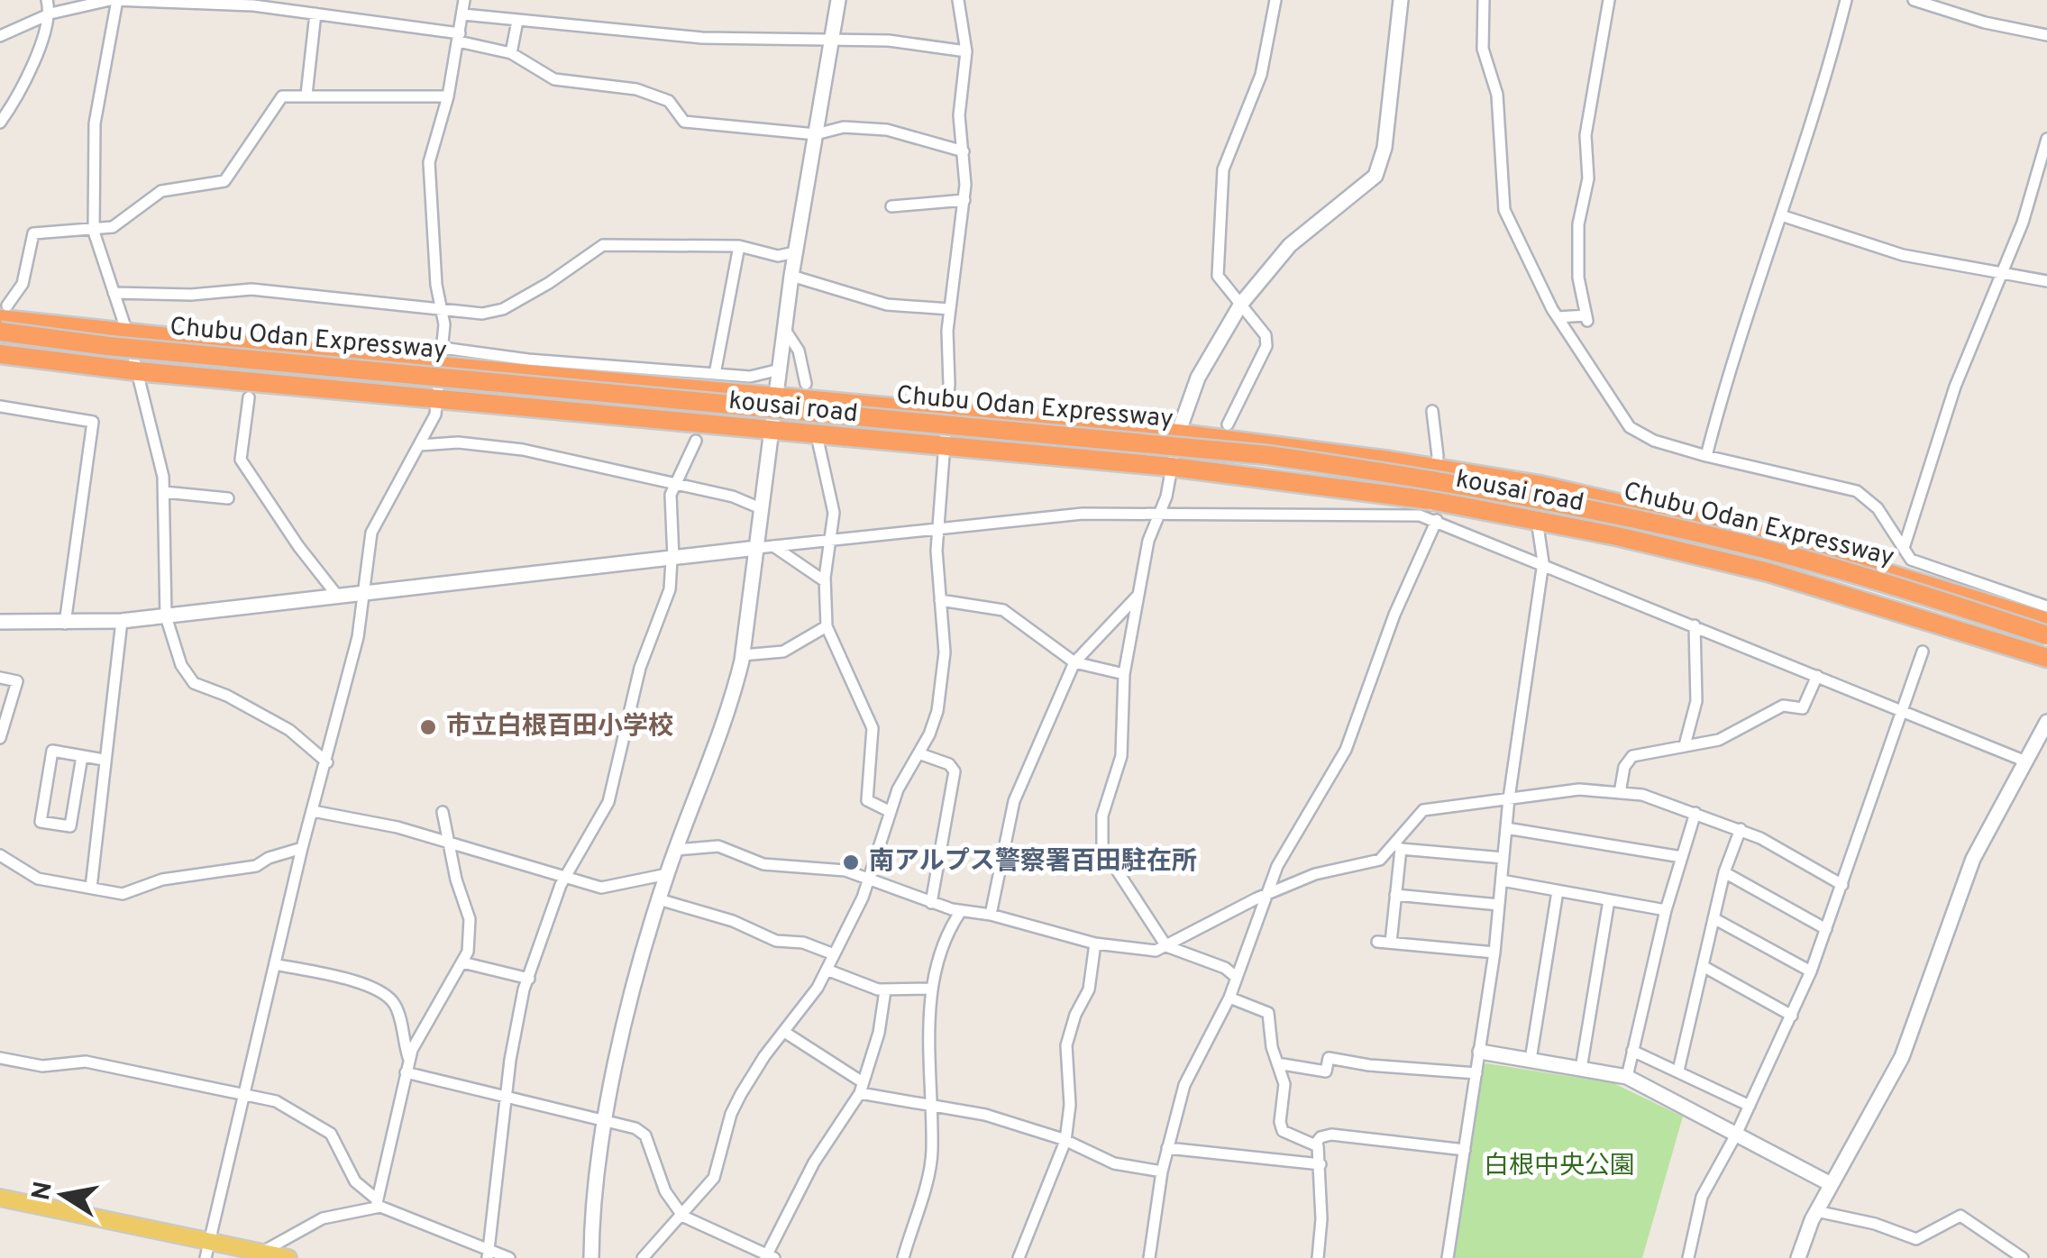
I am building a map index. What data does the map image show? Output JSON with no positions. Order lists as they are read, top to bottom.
{
  "streets": {
    "highway": ["Chubu Odan Expressway", "kousai road"]
  },
  "crossings": [
    ["Chubu Odan Expressway", "kousai road"]
  ],
  "parks": ["白根中央公園"],
  "places": ["市立白根百田小学校", "南アルプス警察署百田駐在所"],
  "north": "left"
}
